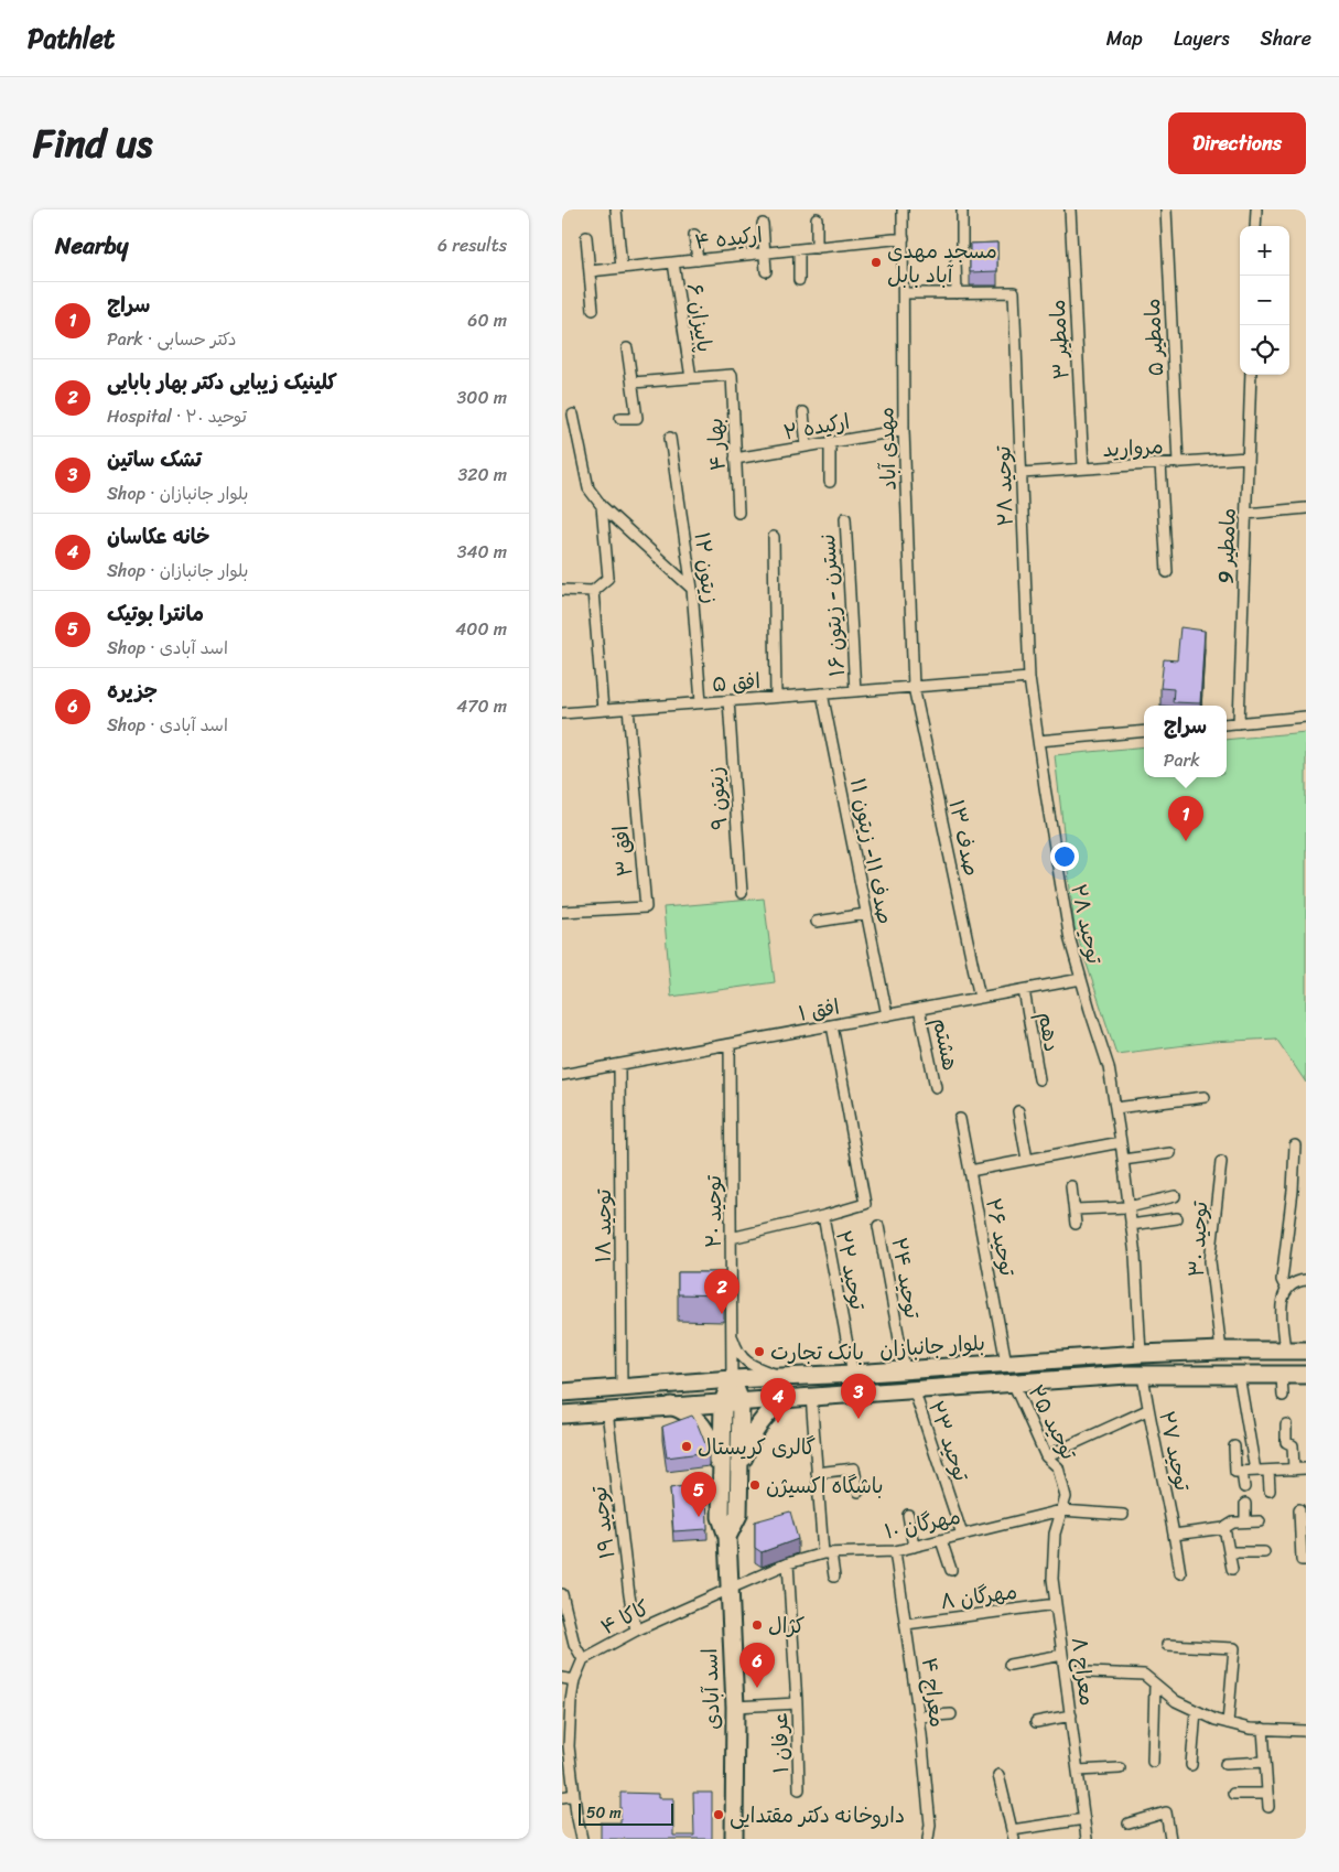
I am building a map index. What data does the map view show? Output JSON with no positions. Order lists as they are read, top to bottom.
{
  "streets": {
    "main road": ["بلوار جانبازان", "اسد آبادی"],
    "street": [
      "ارکیده ۴",
      "پاییزان ۶",
      "مامطیر ۵",
      "مامطیر ۳",
      "ارکیده ۲",
      "بهار ۴",
      "مروارید",
      "مهدی آباد",
      "توحید ۲۸",
      "مامطیر 9",
      "زیتون ۱۲",
      "نسترن - زیتون ۱۶",
      "افق ۵",
      "زیتون ۹",
      "صدف ۱۳",
      "افق ۳",
      "صدف ۱۱- زیتون ۱۱",
      "افق ۱",
      "دهم",
      "هشتم",
      "توحید ۲۰",
      "توحید ۱۸",
      "توحید ۲۶",
      "توحید ۳۰",
      "توحید ۲۲",
      "توحید ۲۴",
      "توحید ۲۵",
      "توحید ۲۳",
      "توحید ۲۷",
      "توحید ۱۹",
      "مهرگان ۱۰",
      "مهرگان ۸",
      "کاکا ۴",
      "معراج ۸",
      "معراج ۴",
      "عرفان ۱"
    ]
  },
  "crossings": [
    ["ارکیده ۴", "پاییزان ۶"],
    ["ارکیده ۴", "مهدی آباد"],
    ["پاییزان ۶", "بهار ۴"],
    ["مامطیر ۵", "مروارید"],
    ["مامطیر ۳", "مروارید"],
    ["ارکیده ۲", "بهار ۴"],
    ["ارکیده ۲", "مهدی آباد"],
    ["مروارید", "توحید ۲۸"],
    ["مروارید", "مامطیر 9"],
    ["مهدی آباد", "افق ۵"],
    ["مهدی آباد", "صدف ۱۳"],
    ["توحید ۲۸", "افق ۱"],
    ["توحید ۲۸", "بلوار جانبازان"],
    ["زیتون ۱۲", "افق ۵"],
    ["نسترن - زیتون ۱۶", "افق ۵"],
    ["افق ۵", "زیتون ۹"],
    ["افق ۵", "صدف ۱۳"],
    ["افق ۵", "افق ۳"],
    ["افق ۵", "صدف ۱۱- زیتون ۱۱"],
    ["صدف ۱۳", "افق ۱"],
    ["صدف ۱۱- زیتون ۱۱", "افق ۱"],
    ["افق ۱", "دهم"],
    ["افق ۱", "هشتم"],
    ["افق ۱", "توحید ۲۰"],
    ["افق ۱", "توحید ۱۸"],
    ["افق ۱", "توحید ۲۲"],
    ["توحید ۲۰", "بلوار جانبازان"],
    ["توحید ۲۰", "اسد آبادی"],
    ["توحید ۱۸", "بلوار جانبازان"],
    ["توحید ۲۶", "بلوار جانبازان"],
    ["توحید ۳۰", "بلوار جانبازان"],
    ["توحید ۲۲", "بلوار جانبازان"],
    ["توحید ۲۴", "بلوار جانبازان"],
    ["بلوار جانبازان", "توحید ۲۵"],
    ["بلوار جانبازان", "توحید ۲۳"],
    ["بلوار جانبازان", "توحید ۲۷"],
    ["بلوار جانبازان", "توحید ۱۹"],
    ["بلوار جانبازان", "اسد آبادی"],
    ["توحید ۲۵", "مهرگان ۱۰"],
    ["توحید ۲۵", "معراج ۸"],
    ["توحید ۲۳", "مهرگان ۱۰"],
    ["توحید ۱۹", "کاکا ۴"],
    ["مهرگان ۱۰", "کاکا ۴"],
    ["مهرگان ۱۰", "معراج ۸"],
    ["مهرگان ۱۰", "اسد آبادی"],
    ["مهرگان ۱۰", "معراج ۴"],
    ["مهرگان ۱۰", "عرفان ۱"],
    ["مهرگان ۸", "معراج ۸"],
    ["مهرگان ۸", "معراج ۴"],
    ["کاکا ۴", "اسد آبادی"]
  ],
  "places": [
    "مسجد مهدی آباد بابل",
    "بانک تجارت",
    "گالری کریستال",
    "باشگاه اکسیژن",
    "کژال",
    "داروخانه دکتر مقتدایی"
  ],
  "scale_bar": "50 m",
  "page": {
    "header": "Pathlet",
    "nav": ["Map", "Layers", "Share"],
    "title": "Find us",
    "buttons": "Directions",
    "heading": ["Nearby", "6 results"],
    "map_buttons": ["+", "−"],
    "list": [
      {
        "mark": "1",
        "name": "سراج",
        "note": "Park · دکتر حسابی",
        "value": "60 m"
      },
      {
        "mark": "2",
        "name": "کلینیک زیبایی دکتر بهار بابایی",
        "note": "Hospital · توحید ۲۰",
        "value": "300 m"
      },
      {
        "mark": "3",
        "name": "تشک ساتین",
        "note": "Shop · بلوار جانبازان",
        "value": "320 m"
      },
      {
        "mark": "4",
        "name": "خانه عکاسان",
        "note": "Shop · بلوار جانبازان",
        "value": "340 m"
      },
      {
        "mark": "5",
        "name": "مانترا بوتیک",
        "note": "Shop · اسد آبادی",
        "value": "400 m"
      },
      {
        "mark": "6",
        "name": "جزیره",
        "note": "Shop · اسد آبادی",
        "value": "470 m"
      }
    ],
    "popup": ["سراج", "Park"],
    "pins": [
      "1",
      "2",
      "3",
      "4",
      "5",
      "6"
    ],
    "scale": "50 m"
  }
}
